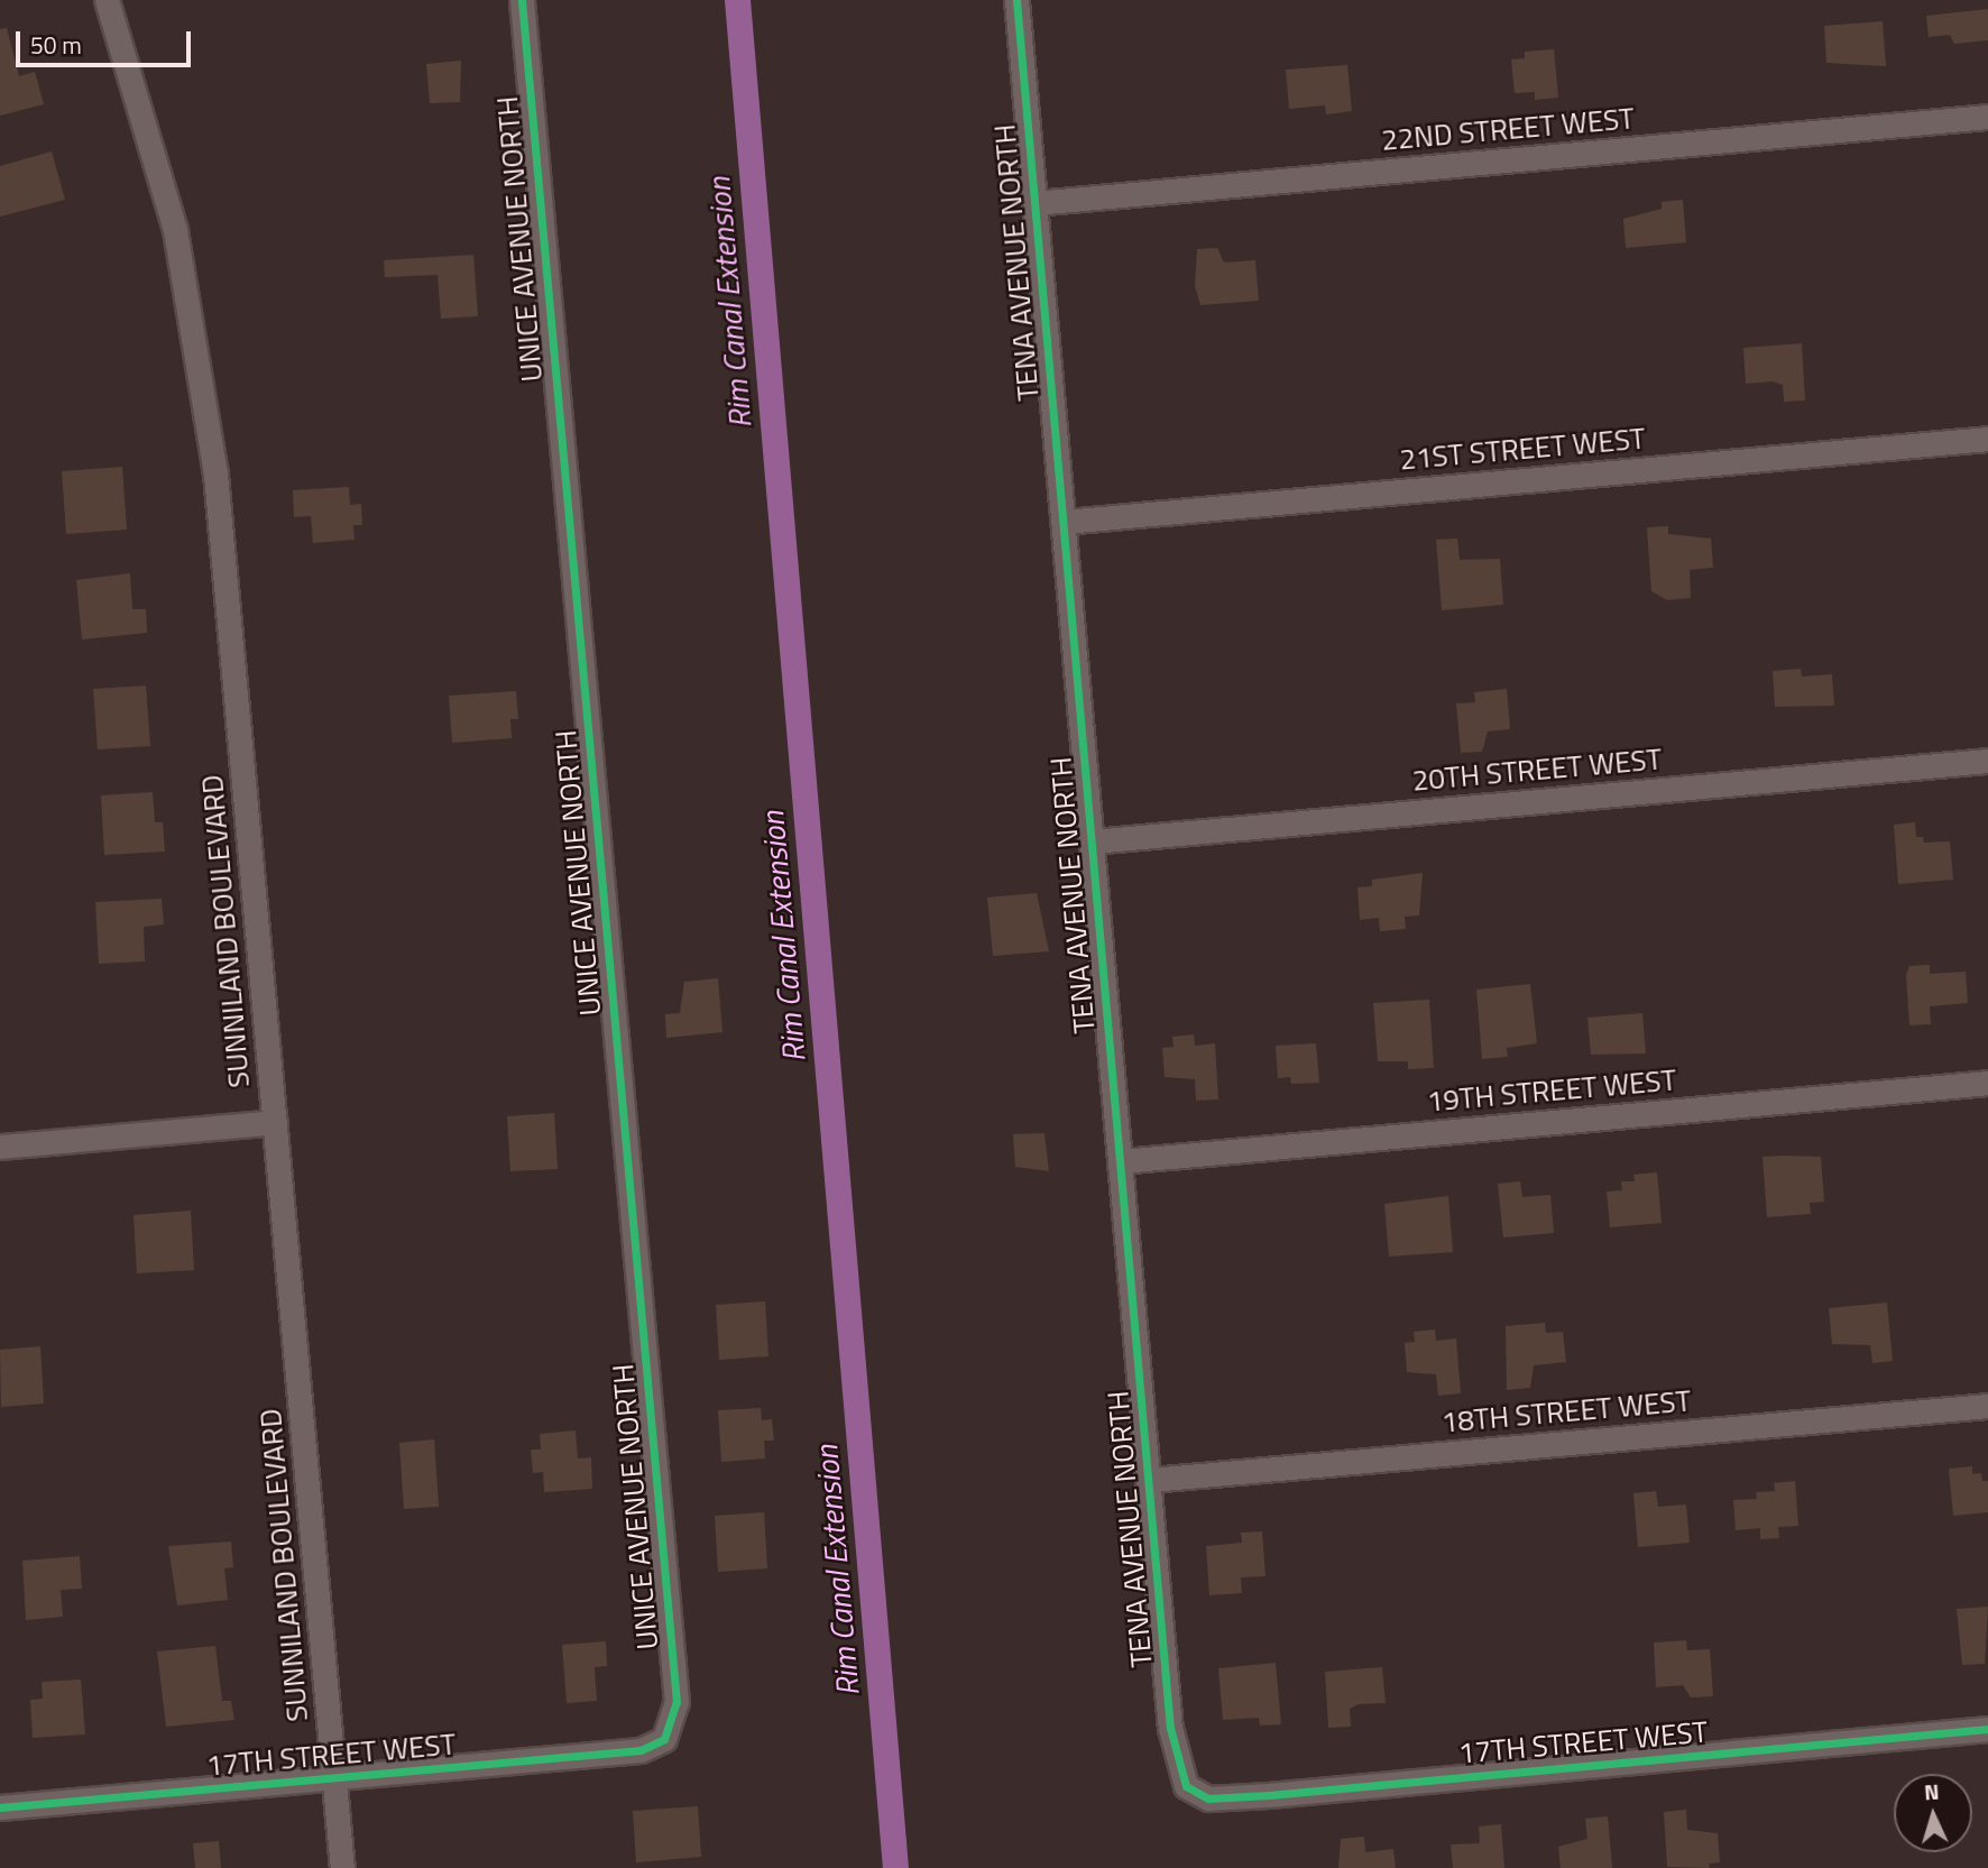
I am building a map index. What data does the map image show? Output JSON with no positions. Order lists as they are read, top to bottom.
{
  "streets": {
    "street": [
      "22ND STREET WEST",
      "UNICE AVENUE NORTH",
      "TENA AVENUE NORTH",
      "21ST STREET WEST",
      "20TH STREET WEST",
      "SUNNILAND BOULEVARD",
      "19TH STREET WEST",
      "18TH STREET WEST",
      "17TH STREET WEST"
    ]
  },
  "crossings": [
    ["22ND STREET WEST", "TENA AVENUE NORTH"],
    ["UNICE AVENUE NORTH", "17TH STREET WEST"],
    ["TENA AVENUE NORTH", "21ST STREET WEST"],
    ["TENA AVENUE NORTH", "20TH STREET WEST"],
    ["TENA AVENUE NORTH", "19TH STREET WEST"],
    ["TENA AVENUE NORTH", "18TH STREET WEST"],
    ["TENA AVENUE NORTH", "17TH STREET WEST"],
    ["SUNNILAND BOULEVARD", "17TH STREET WEST"]
  ],
  "water": ["Rim Canal Extension"],
  "scale_bar": "50 m",
  "north": "top"
}
